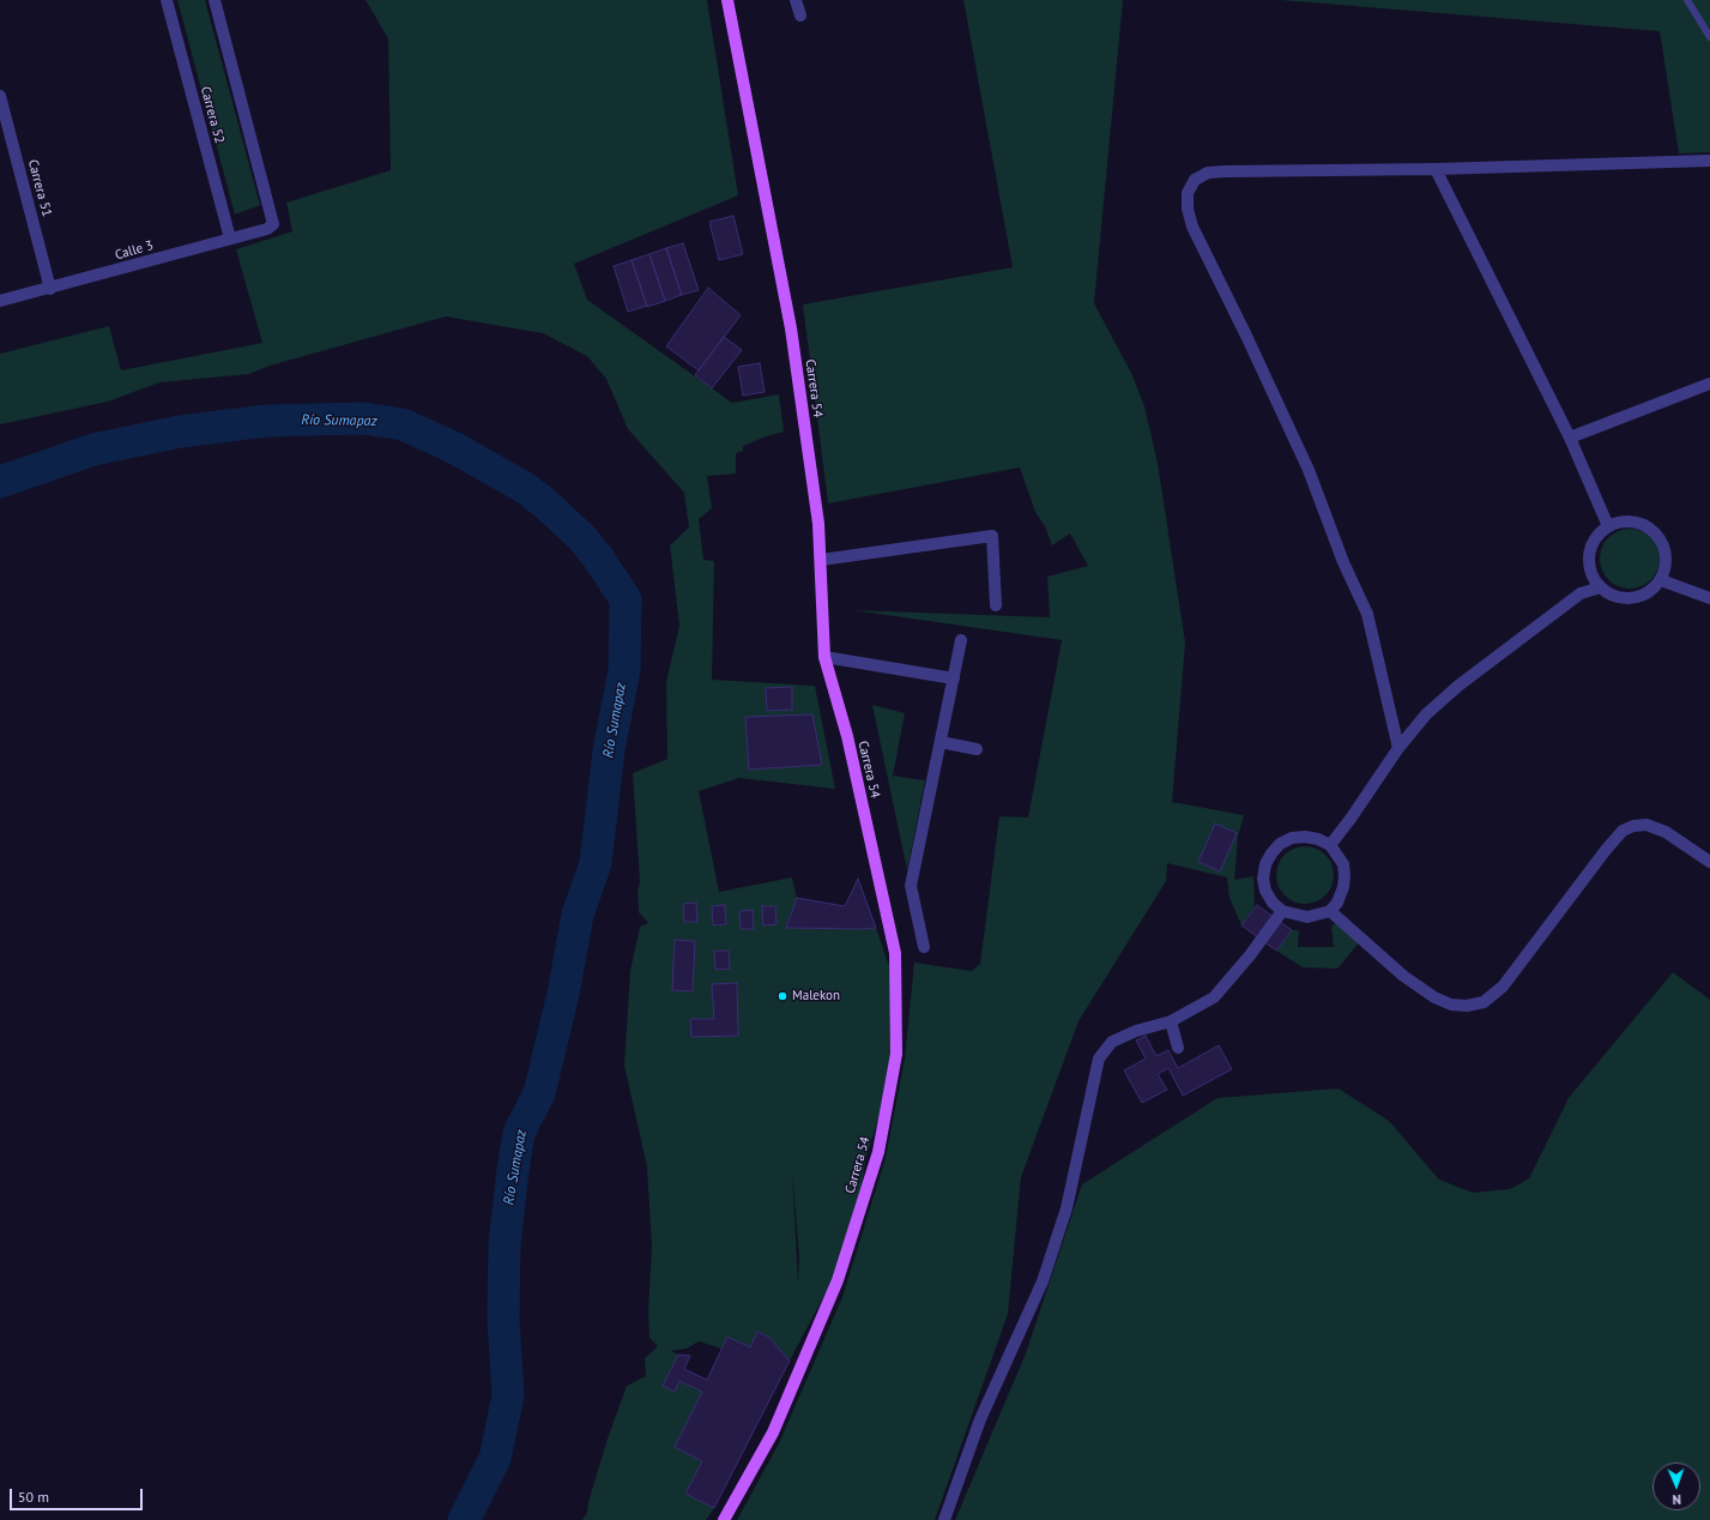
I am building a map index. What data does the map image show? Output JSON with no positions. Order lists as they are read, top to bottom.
{
  "streets": {
    "main road": ["Carrera 54"],
    "street": ["Carrera 52", "Carrera 51", "Calle 3"]
  },
  "crossings": [
    ["Carrera 52", "Calle 3"],
    ["Carrera 51", "Calle 3"]
  ],
  "water": ["Río Sumapaz"],
  "places": ["Malekon"],
  "scale_bar": "50 m",
  "north": "bottom"
}
